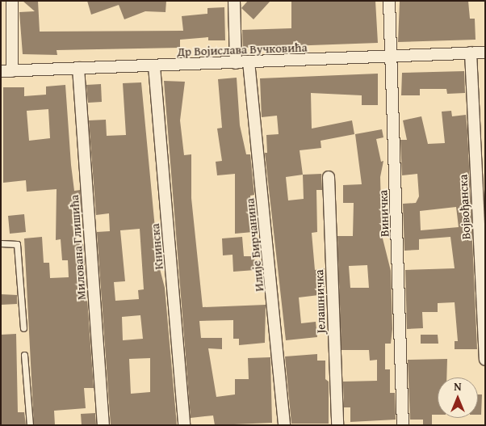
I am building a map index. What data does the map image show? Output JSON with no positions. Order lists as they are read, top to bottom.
{
  "streets": {
    "street": [
      "Др Војислава Вучковића",
      "Војвођанска",
      "Виничка",
      "Илије Бирчанина",
      "Книнска",
      "Милована Глишића",
      "Јелашничка"
    ]
  },
  "crossings": [
    ["Др Војислава Вучковића", "Војвођанска"],
    ["Др Војислава Вучковића", "Виничка"],
    ["Др Војислава Вучковића", "Илије Бирчанина"],
    ["Др Војислава Вучковића", "Книнска"],
    ["Др Војислава Вучковића", "Милована Глишића"]
  ],
  "north": "top"
}
